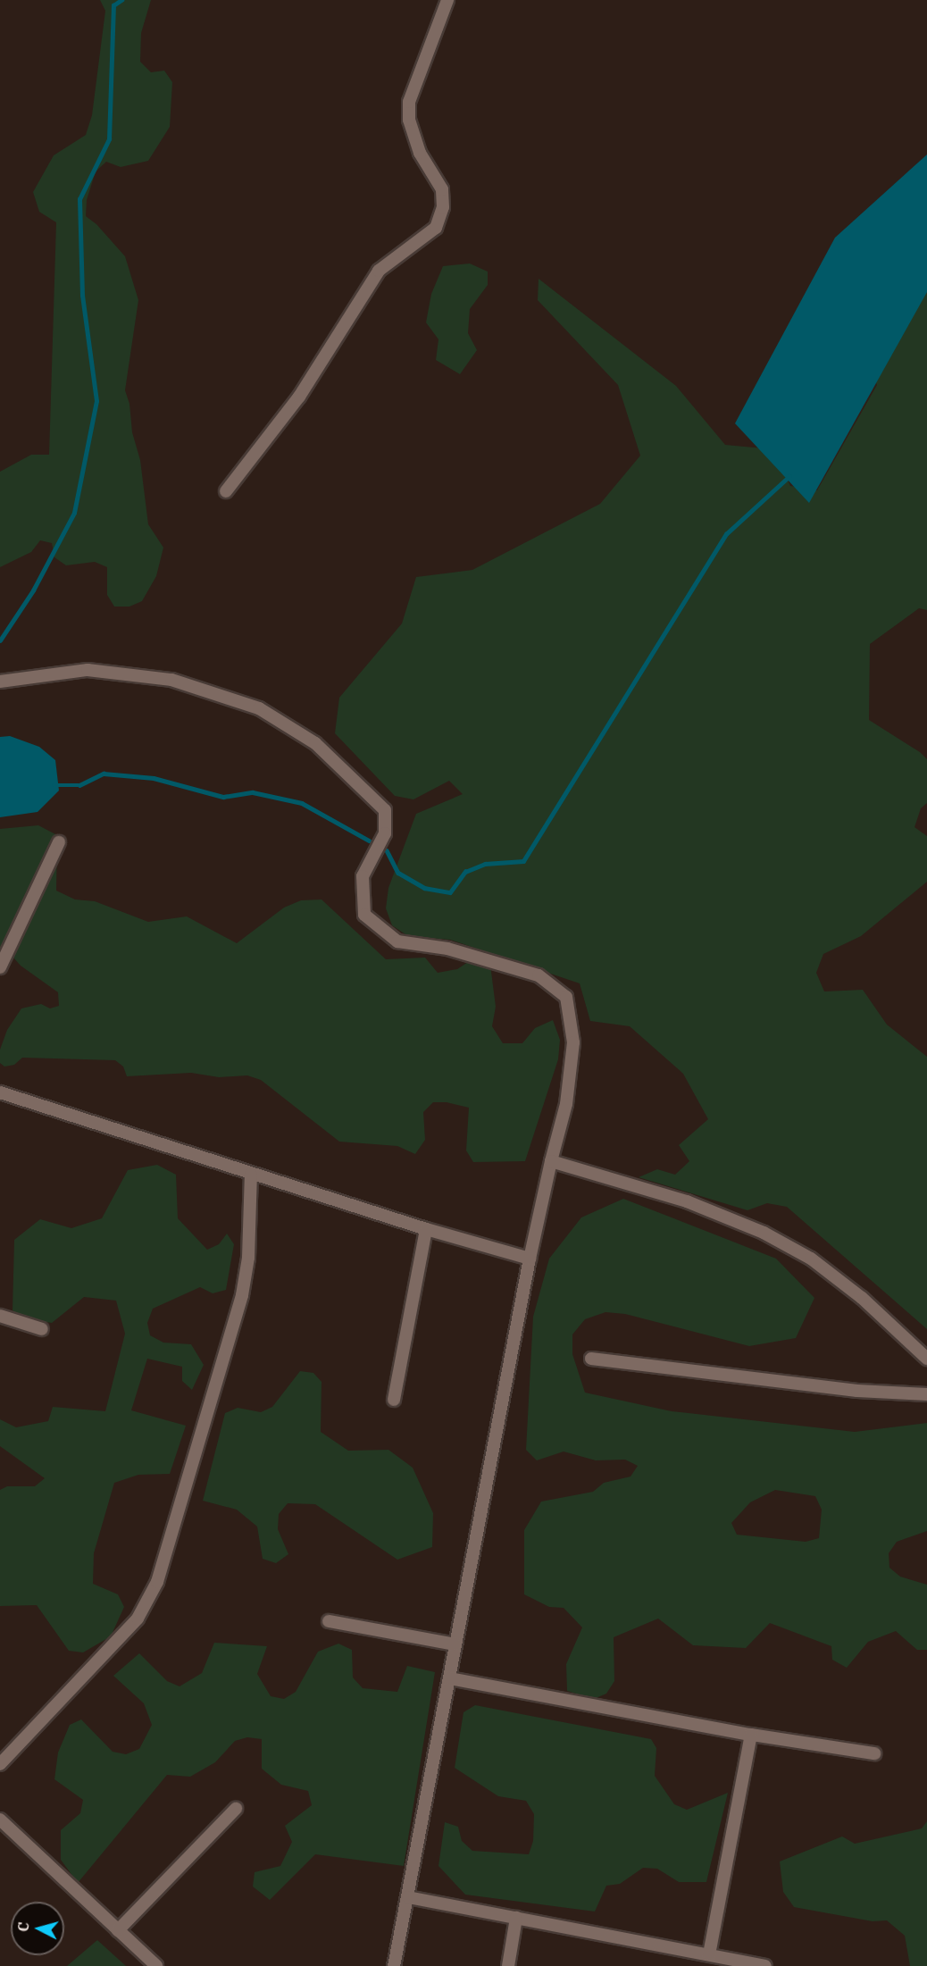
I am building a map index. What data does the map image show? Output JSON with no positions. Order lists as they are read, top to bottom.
{
  "north": "left"
}
